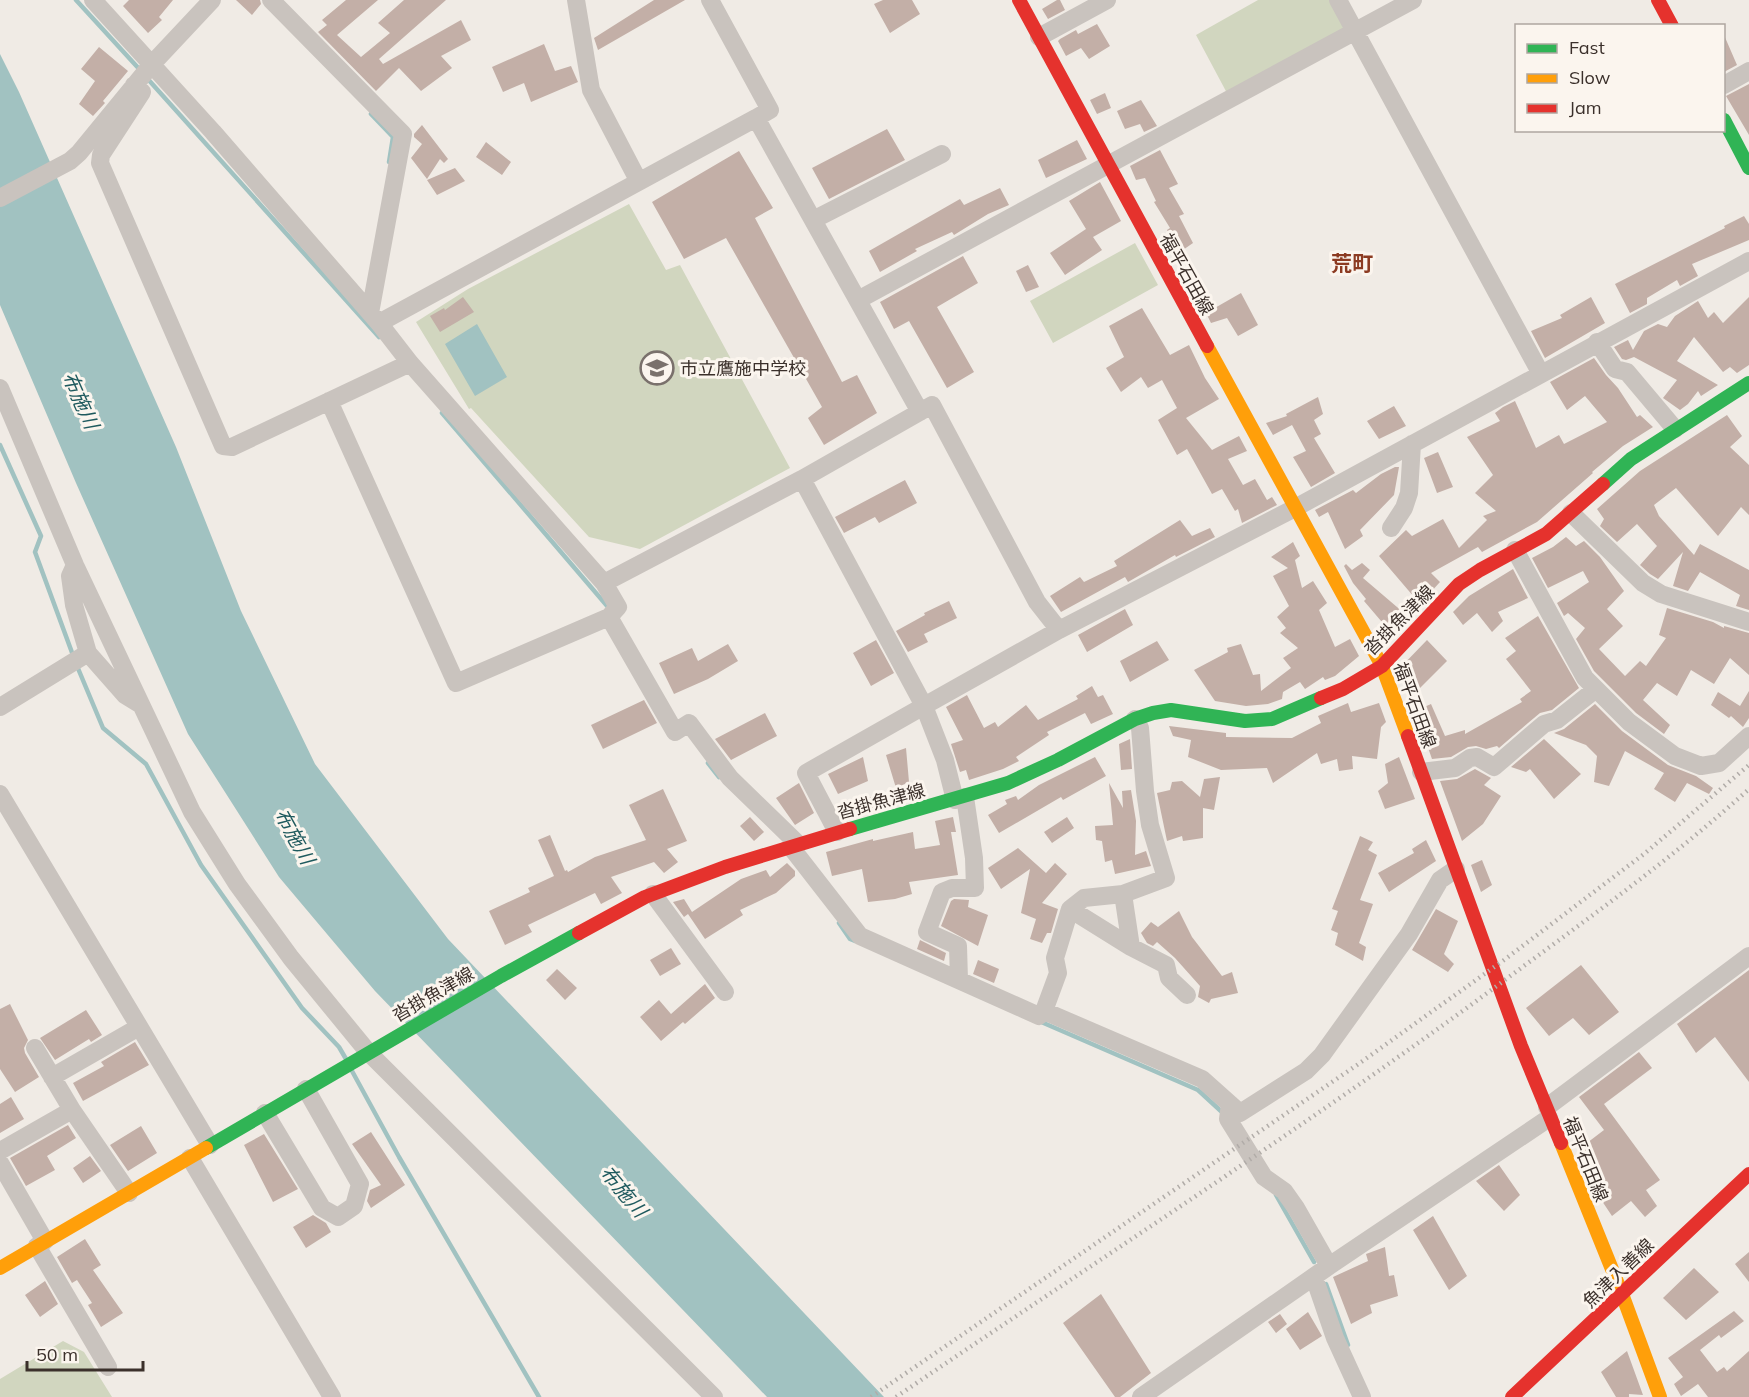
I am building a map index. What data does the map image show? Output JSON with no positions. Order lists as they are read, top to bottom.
{
  "streets": {
    "main road": ["福平石田線", "沓掛魚津線", "魚津入善線"]
  },
  "crossings": [
    ["福平石田線", "沓掛魚津線"],
    ["福平石田線", "魚津入善線"]
  ],
  "districts": ["荒町"],
  "water": ["布施川"],
  "places": {
    "school or university": ["市立鷹施中学校"]
  },
  "legend": ["Fast", "Slow", "Jam"],
  "scale_bar": "50 m"
}
